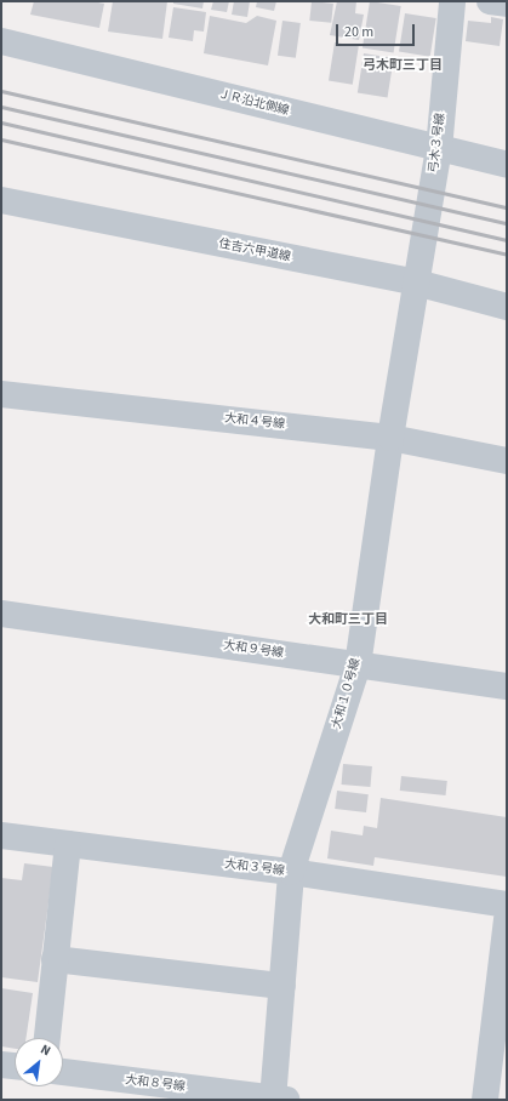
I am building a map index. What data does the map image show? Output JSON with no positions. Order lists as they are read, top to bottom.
{
  "streets": {
    "street": [
      "ＪＲ沿北側線",
      "弓木３号線",
      "住吉六甲道線",
      "大和４号線",
      "大和９号線",
      "大和１０号線",
      "大和３号線",
      "大和８号線"
    ]
  },
  "crossings": [
    ["ＪＲ沿北側線", "弓木３号線"],
    ["弓木３号線", "住吉六甲道線"],
    ["弓木３号線", "大和１０号線"],
    ["住吉六甲道線", "大和１０号線"],
    ["大和４号線", "大和１０号線"],
    ["大和９号線", "大和１０号線"],
    ["大和１０号線", "大和３号線"],
    ["大和１０号線", "大和８号線"]
  ],
  "districts": ["弓木町三丁目", "大和町三丁目"],
  "scale_bar": "20 m",
  "north": "top right"
}
